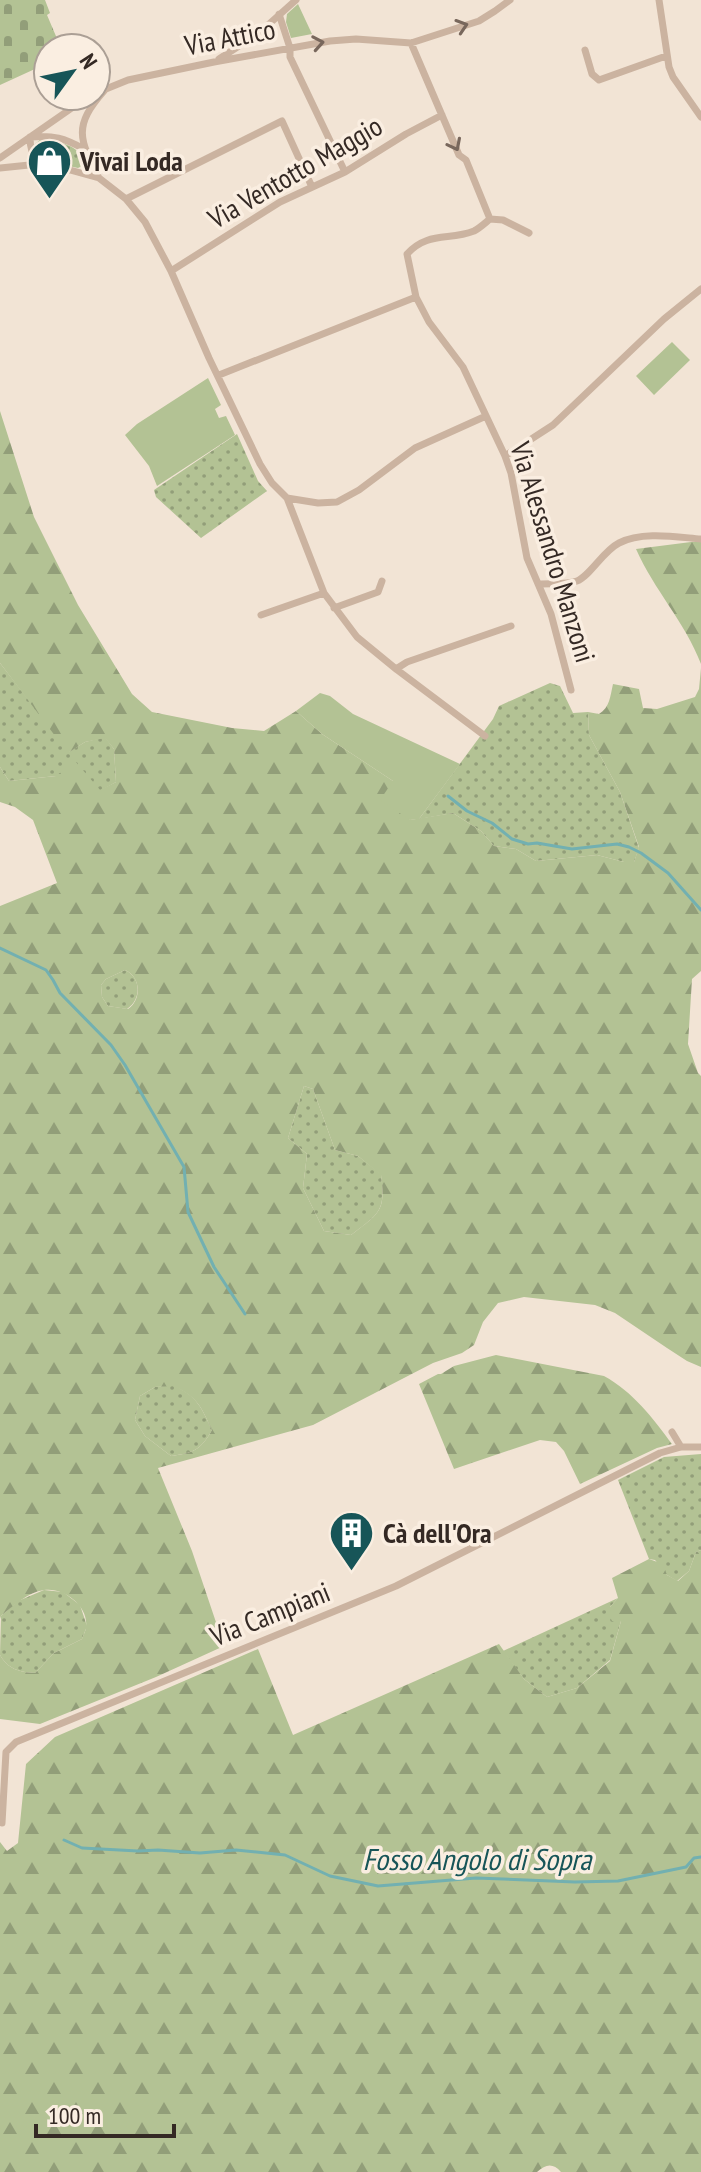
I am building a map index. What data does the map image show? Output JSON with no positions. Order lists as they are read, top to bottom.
{
  "streets": {
    "street": [
      "Via Attico",
      "Via Ventotto Maggio",
      "Via Alessandro Manzoni",
      "Via Campiani"
    ]
  },
  "one_way": ["Via Attico"],
  "water": ["Fosso Angolo di Sopra"],
  "places": {
    "shop": ["Vivai Loda"],
    "building": ["Cà dell'Ora"]
  },
  "scale_bar": "100 m",
  "north": "top right"
}
